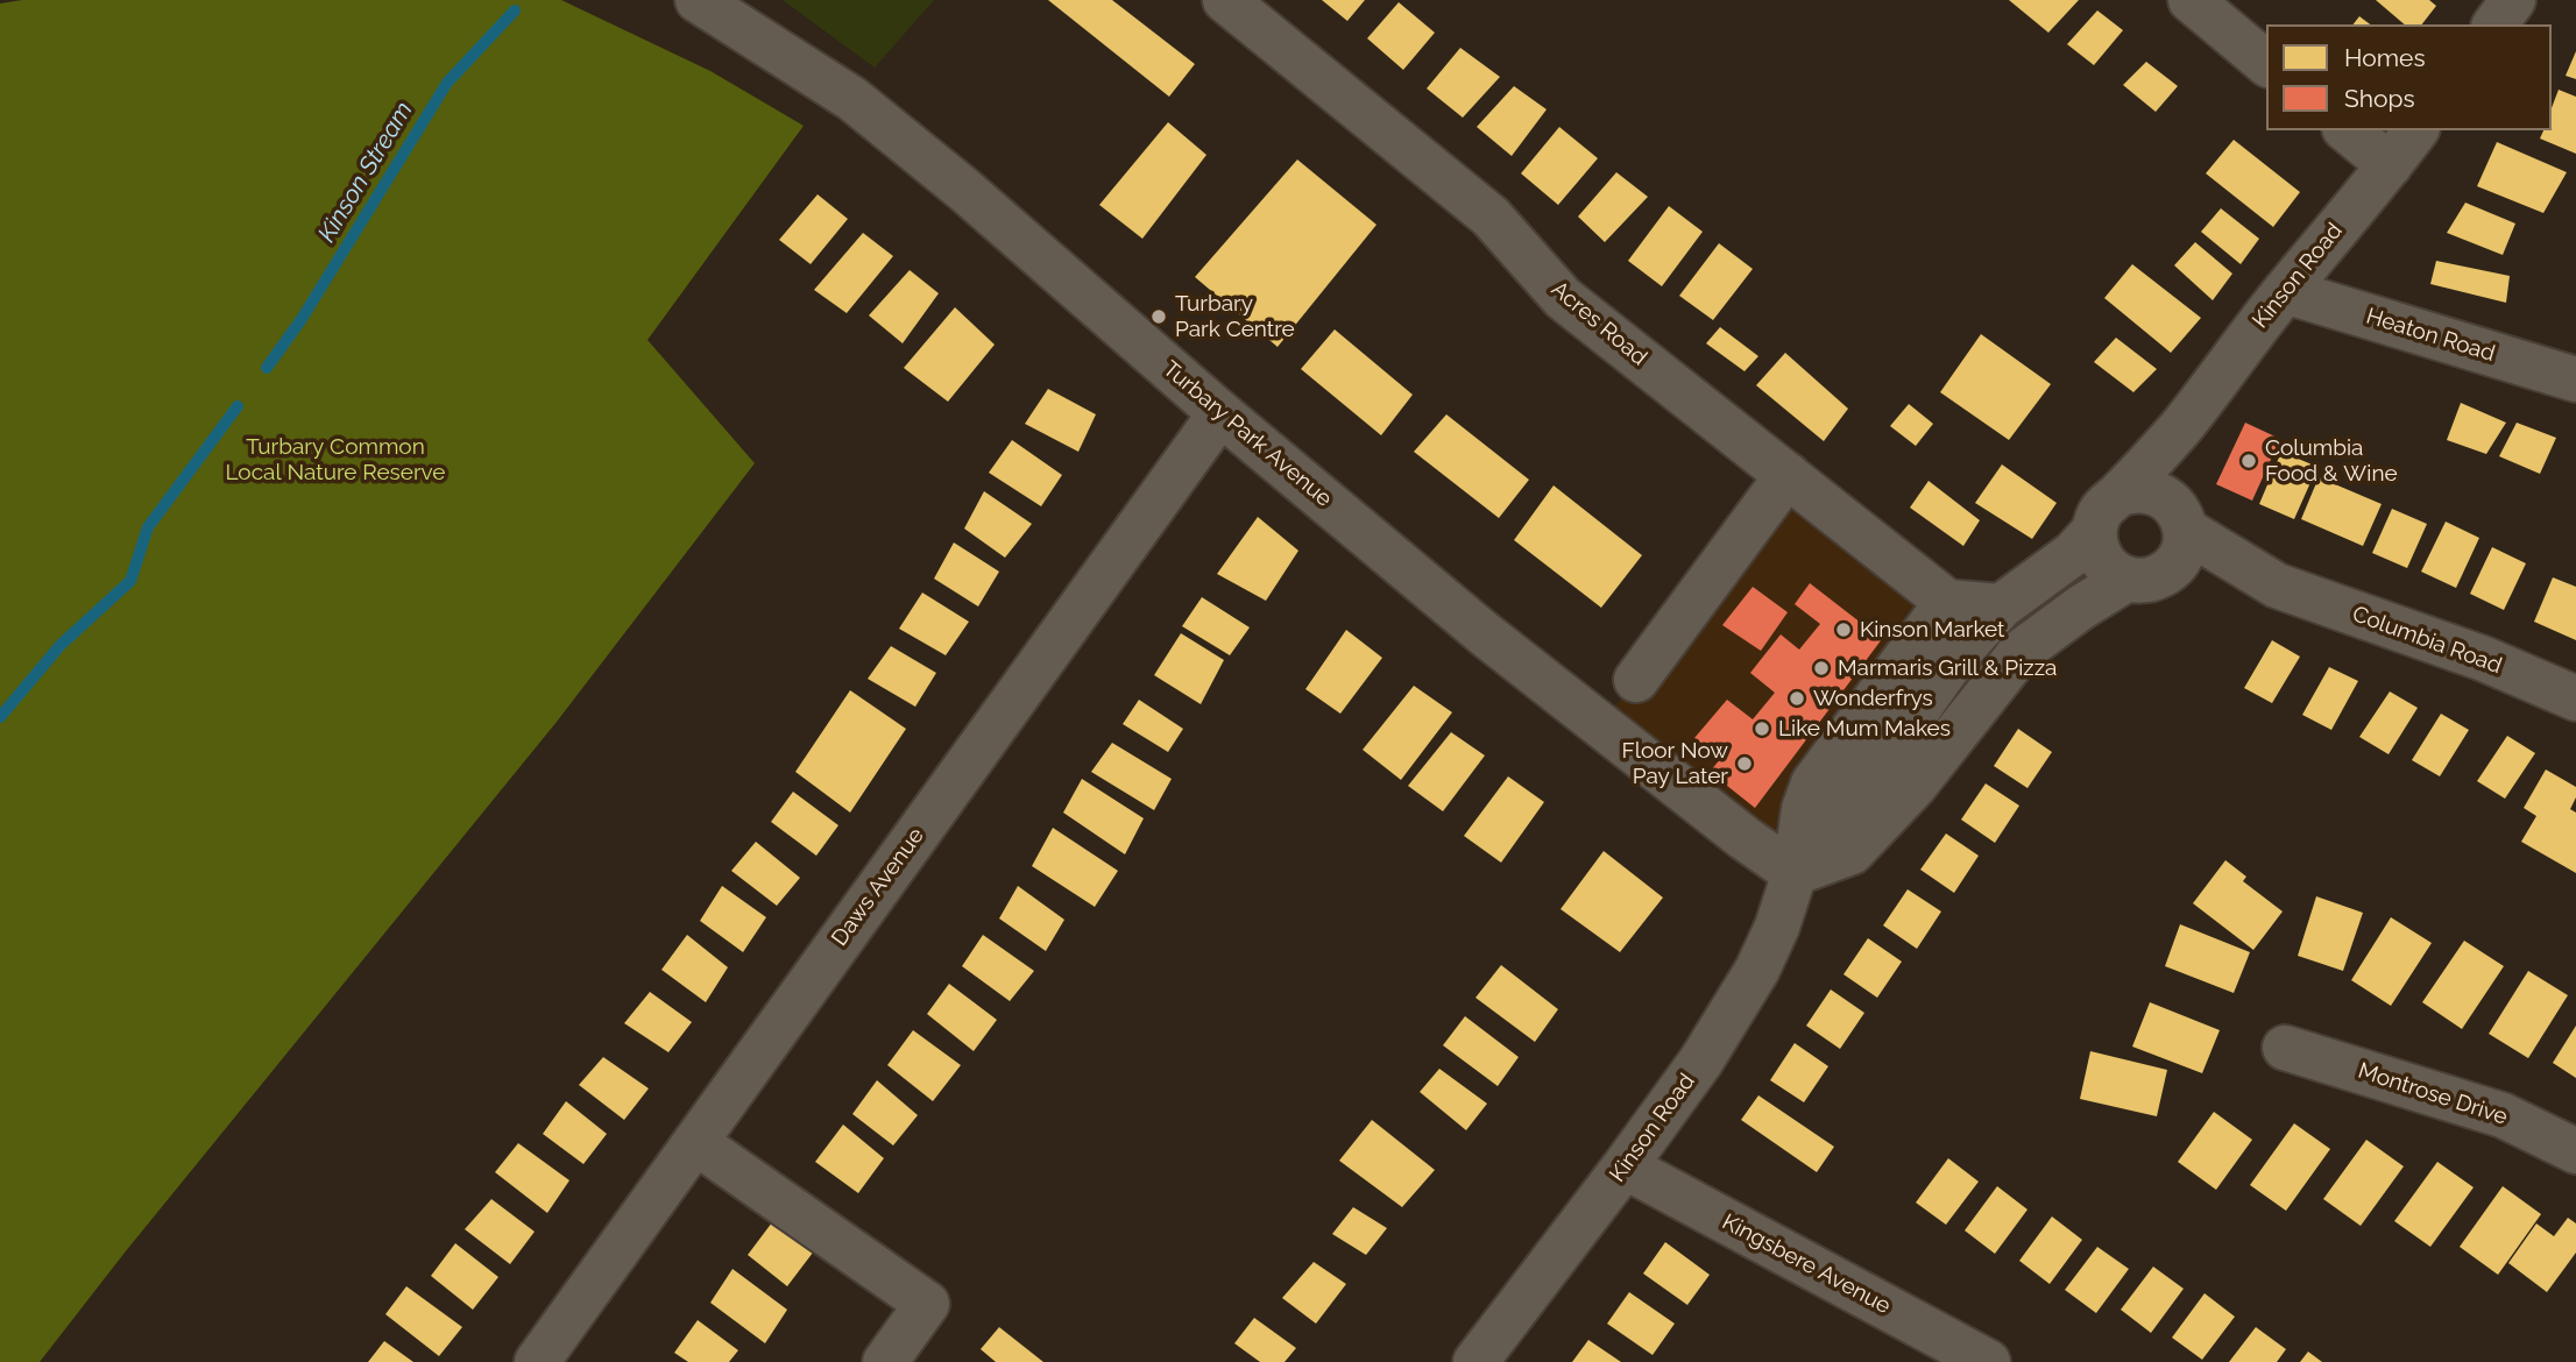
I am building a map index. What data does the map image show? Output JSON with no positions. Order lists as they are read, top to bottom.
{
  "streets": {
    "street": [
      "Kinson Road",
      "Acres Road",
      "Heaton Road",
      "Turbary Park Avenue",
      "Columbia Road",
      "Daws Avenue",
      "Montrose Drive",
      "Kingsbere Avenue"
    ]
  },
  "crossings": [
    ["Kinson Road", "Heaton Road"],
    ["Kinson Road", "Turbary Park Avenue"],
    ["Kinson Road", "Columbia Road"],
    ["Kinson Road", "Kingsbere Avenue"],
    ["Turbary Park Avenue", "Daws Avenue"]
  ],
  "water": ["Kinson Stream"],
  "parks": ["Turbary Common Local Nature Reserve"],
  "places": [
    "Turbary Park Centre",
    "Columbia Food & Wine",
    "Kinson Market",
    "Marmaris Grill & Pizza",
    "Wonderfrys",
    "Like Mum Makes",
    "Floor Now Pay Later"
  ],
  "legend": ["Homes", "Shops"]
}
